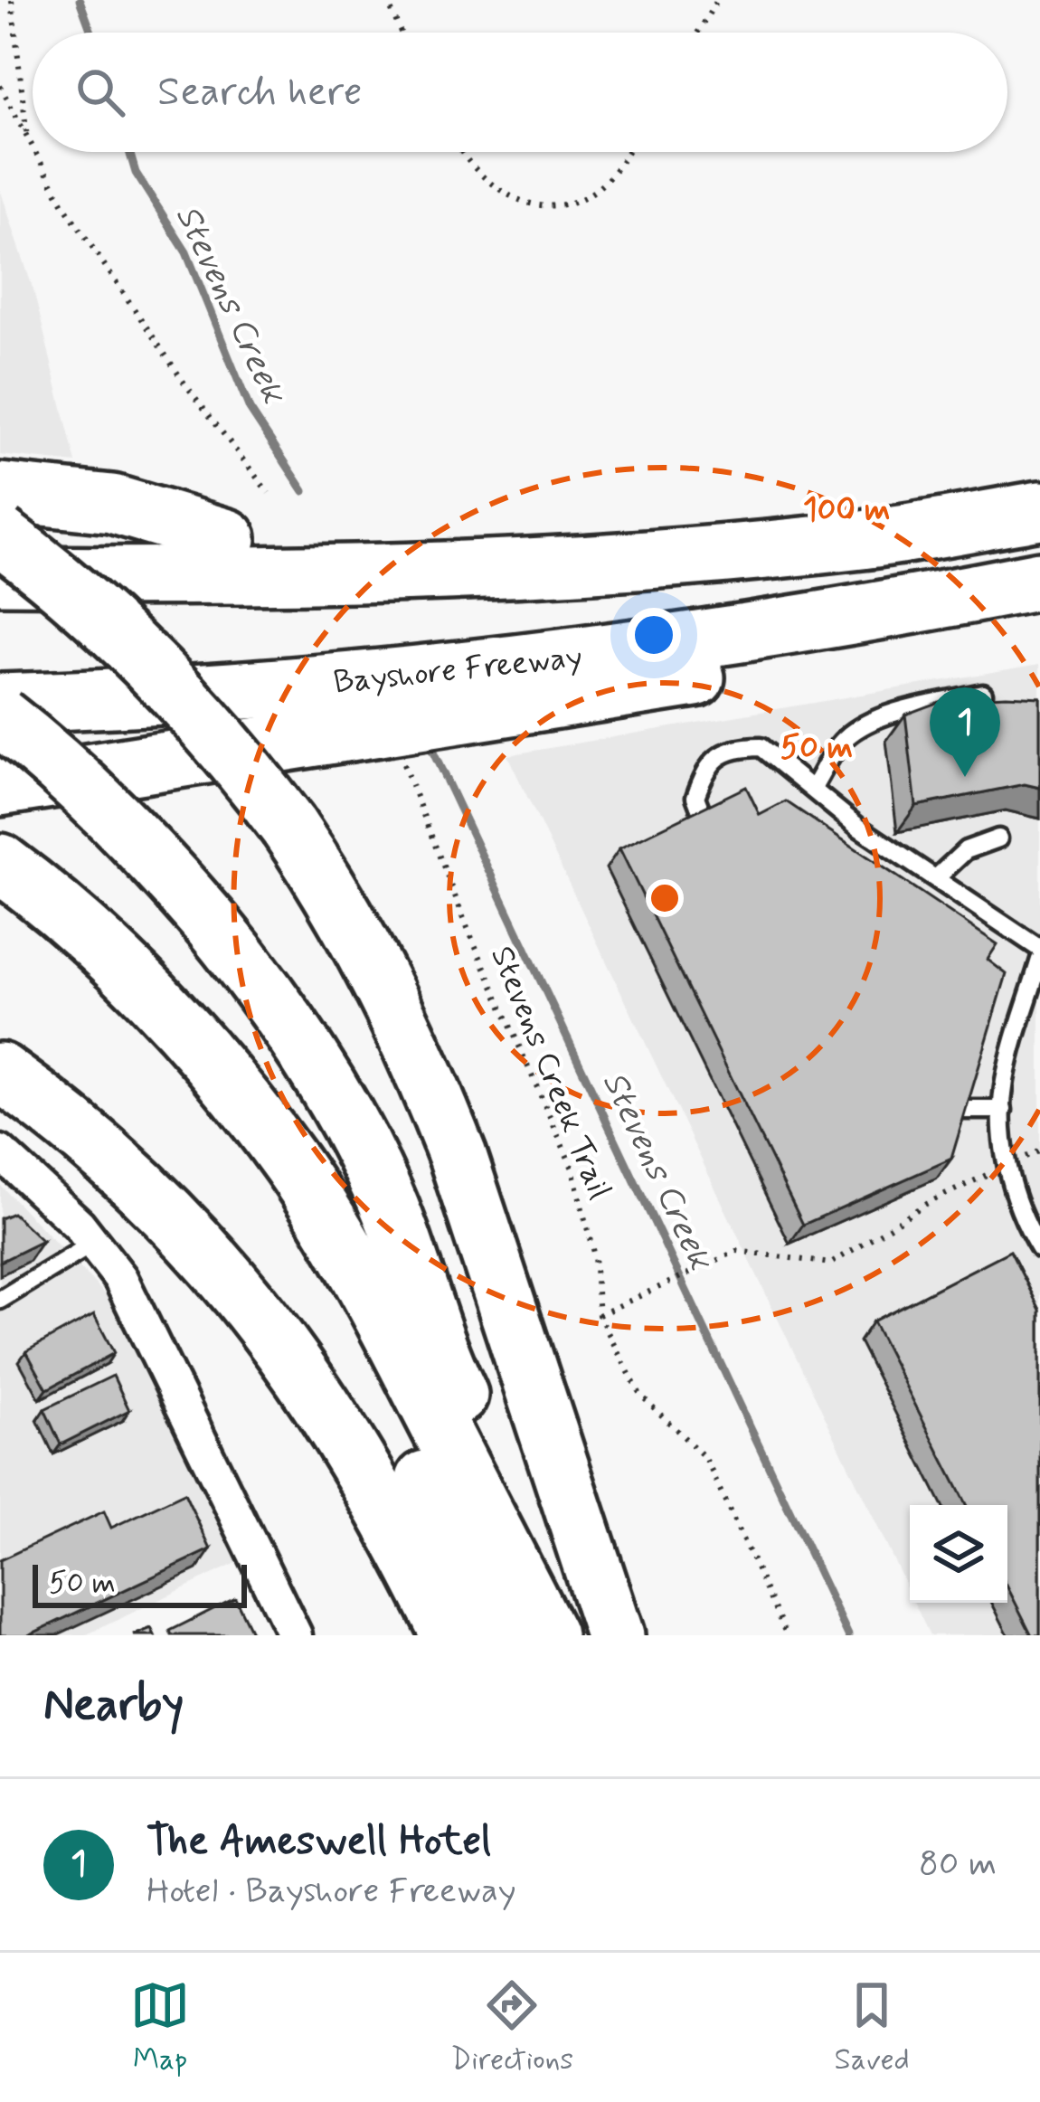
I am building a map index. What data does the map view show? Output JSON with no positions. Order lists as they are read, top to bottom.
{
  "streets": {
    "highway": ["Bayshore Freeway"],
    "path": ["Stevens Creek Trail"]
  },
  "water": ["Stevens Creek"],
  "scale_bar": "50 m",
  "page": {
    "search": "Search here",
    "pins": "1",
    "scale": "50 m",
    "heading": "Nearby",
    "list": [
      {
        "mark": "1",
        "name": "The Ameswell Hotel",
        "note": "Hotel · Bayshore Freeway",
        "value": "80 m"
      }
    ],
    "nav": ["Map", "Directions", "Saved"]
  },
  "rings": ["100 m", "50 m"]
}
